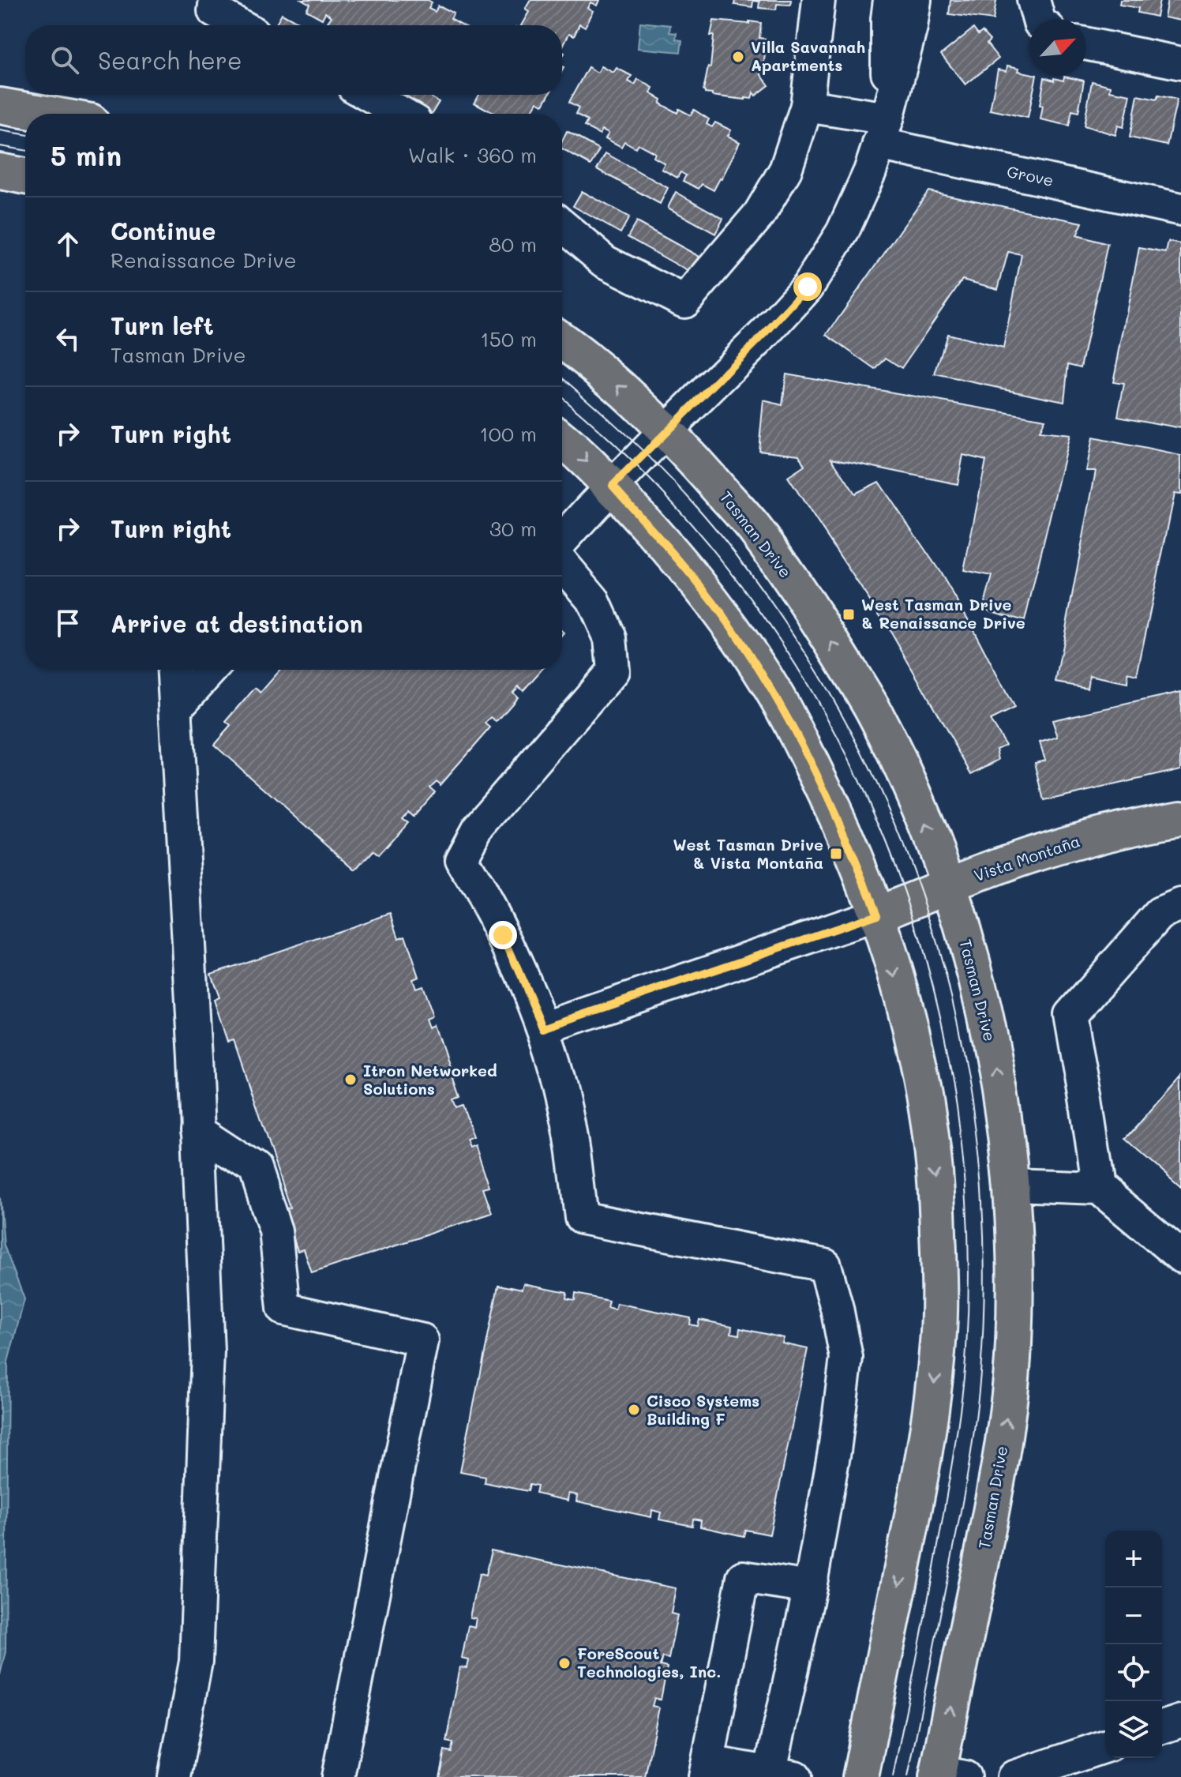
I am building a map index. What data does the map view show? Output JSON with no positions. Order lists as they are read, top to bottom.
{
  "streets": {
    "main road": ["Tasman Drive", "Vista Montaña"],
    "street": ["Grove"]
  },
  "crossings": [
    ["Tasman Drive", "Vista Montaña"]
  ],
  "places": {
    "other": [
      "Villa Savannah Apartments",
      "Itron Networked Solutions",
      "Cisco Systems Building F",
      "ForeScout Technologies, Inc."
    ],
    "transit": ["West Tasman Drive & Renaissance Drive", "West Tasman Drive & Vista Montaña"]
  },
  "north": "top right",
  "page": {
    "search": "Search here",
    "heading": ["5 min", "Walk · 360 m"],
    "list": [
      ["Continue", "Renaissance Drive", "80 m"],
      ["Turn left", "Tasman Drive", "150 m"],
      ["Turn right", "100 m"],
      ["Turn right", "30 m"],
      "Arrive at destination"
    ],
    "map_buttons": ["+", "−"]
  }
}
